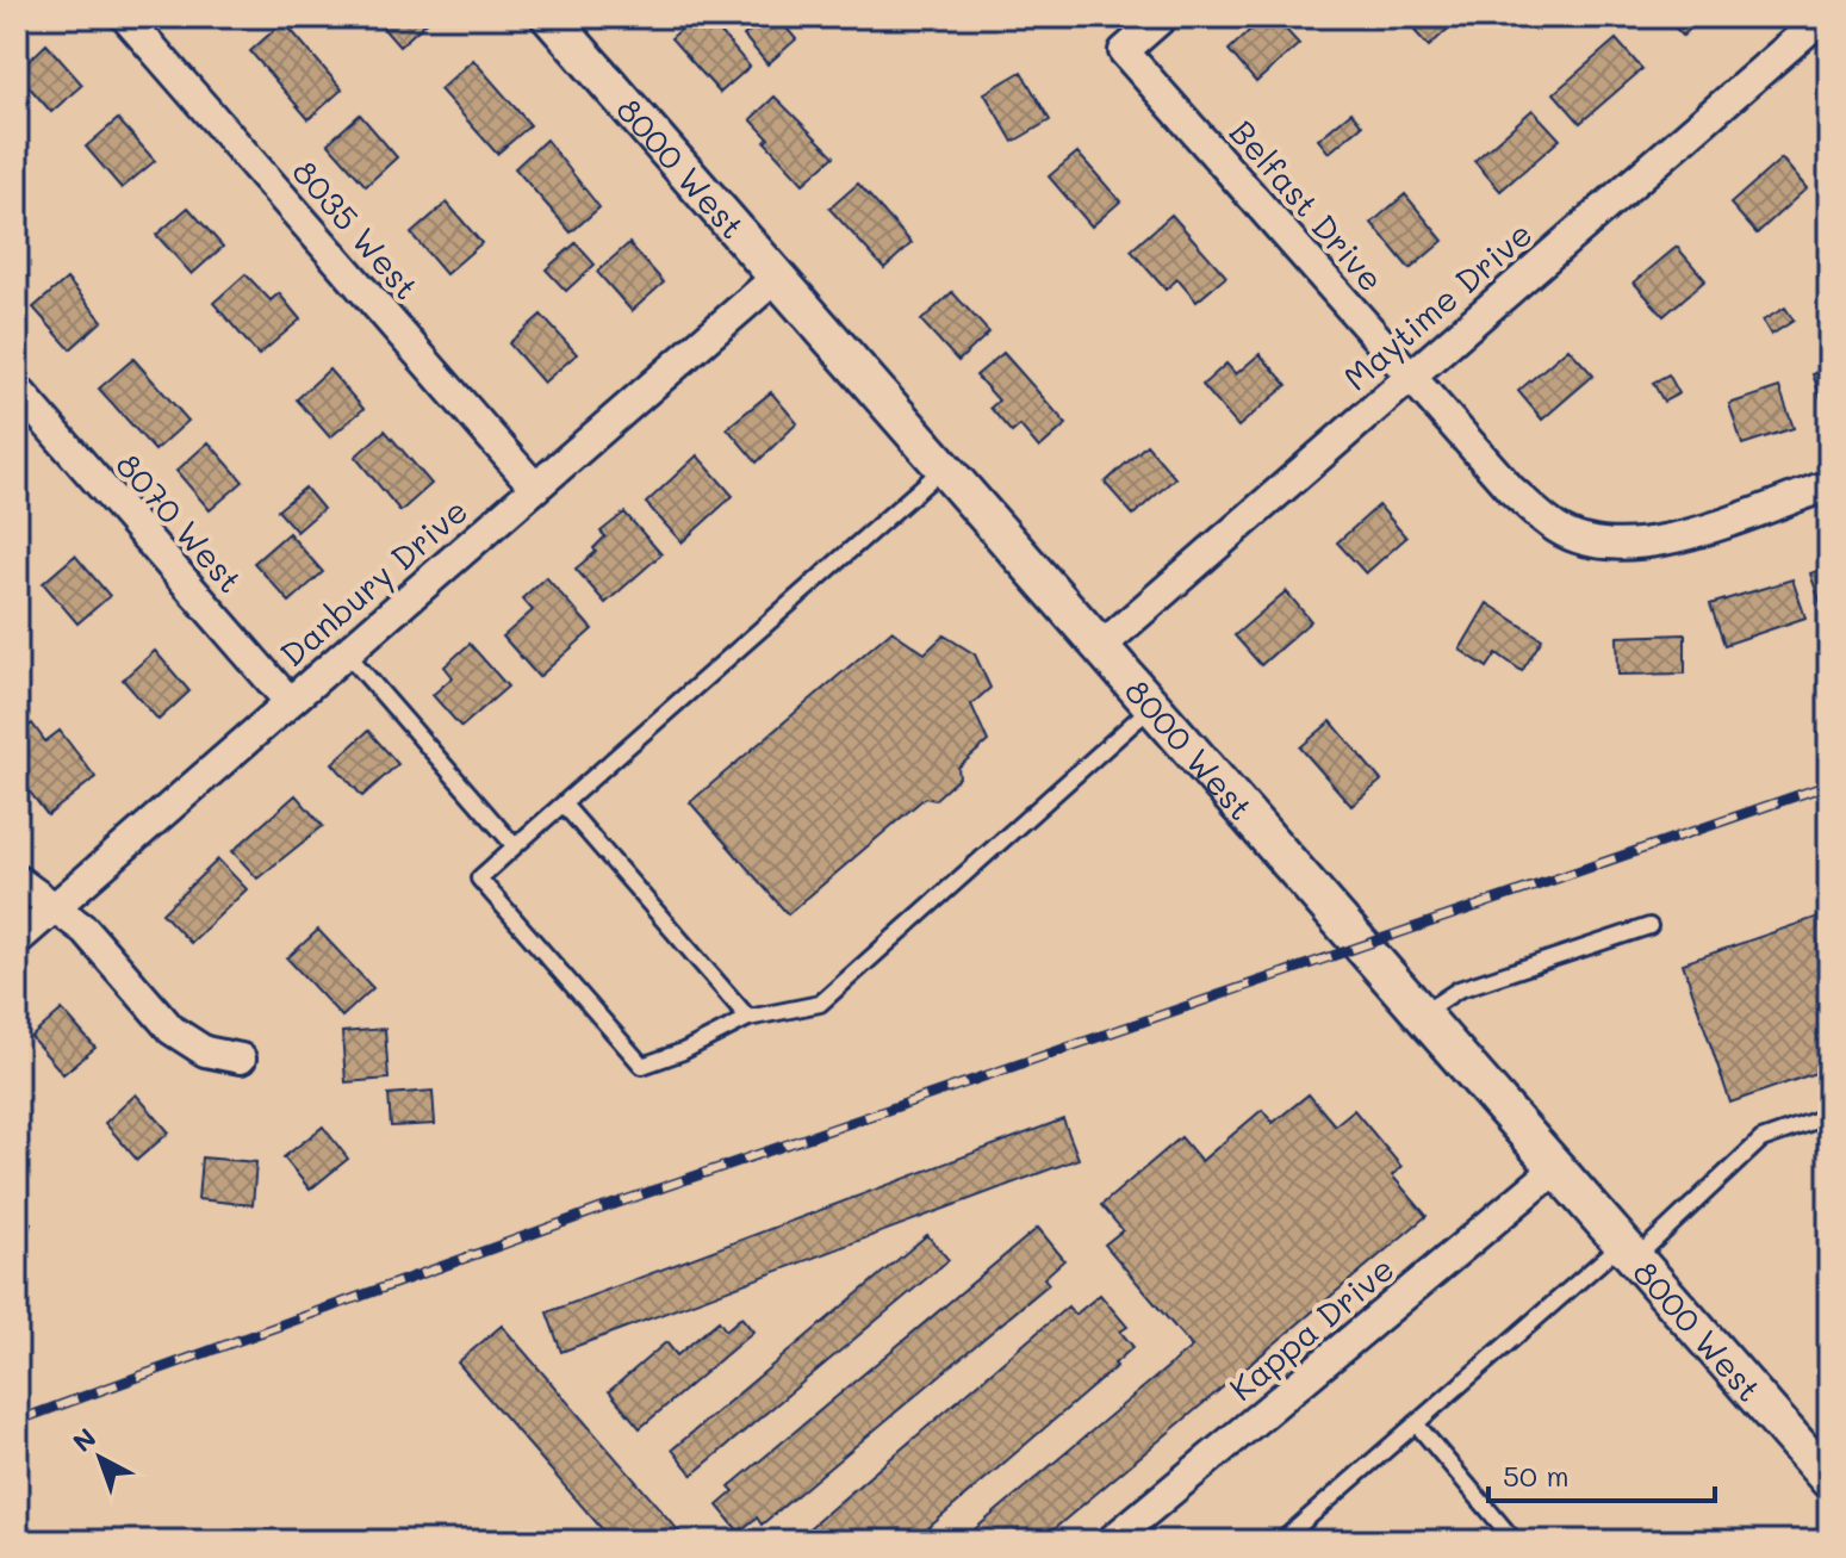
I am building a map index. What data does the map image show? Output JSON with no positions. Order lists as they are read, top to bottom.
{
  "streets": {
    "street": [
      "8000 West",
      "Belfast Drive",
      "8035 West",
      "Maytime Drive",
      "8070 West",
      "Danbury Drive",
      "Kappa Drive"
    ]
  },
  "crossings": [
    ["8000 West", "Maytime Drive"],
    ["8000 West", "Danbury Drive"],
    ["8000 West", "Kappa Drive"],
    ["Belfast Drive", "Maytime Drive"],
    ["8035 West", "Danbury Drive"],
    ["8070 West", "Danbury Drive"]
  ],
  "scale_bar": "50 m",
  "north": "top left"
}
